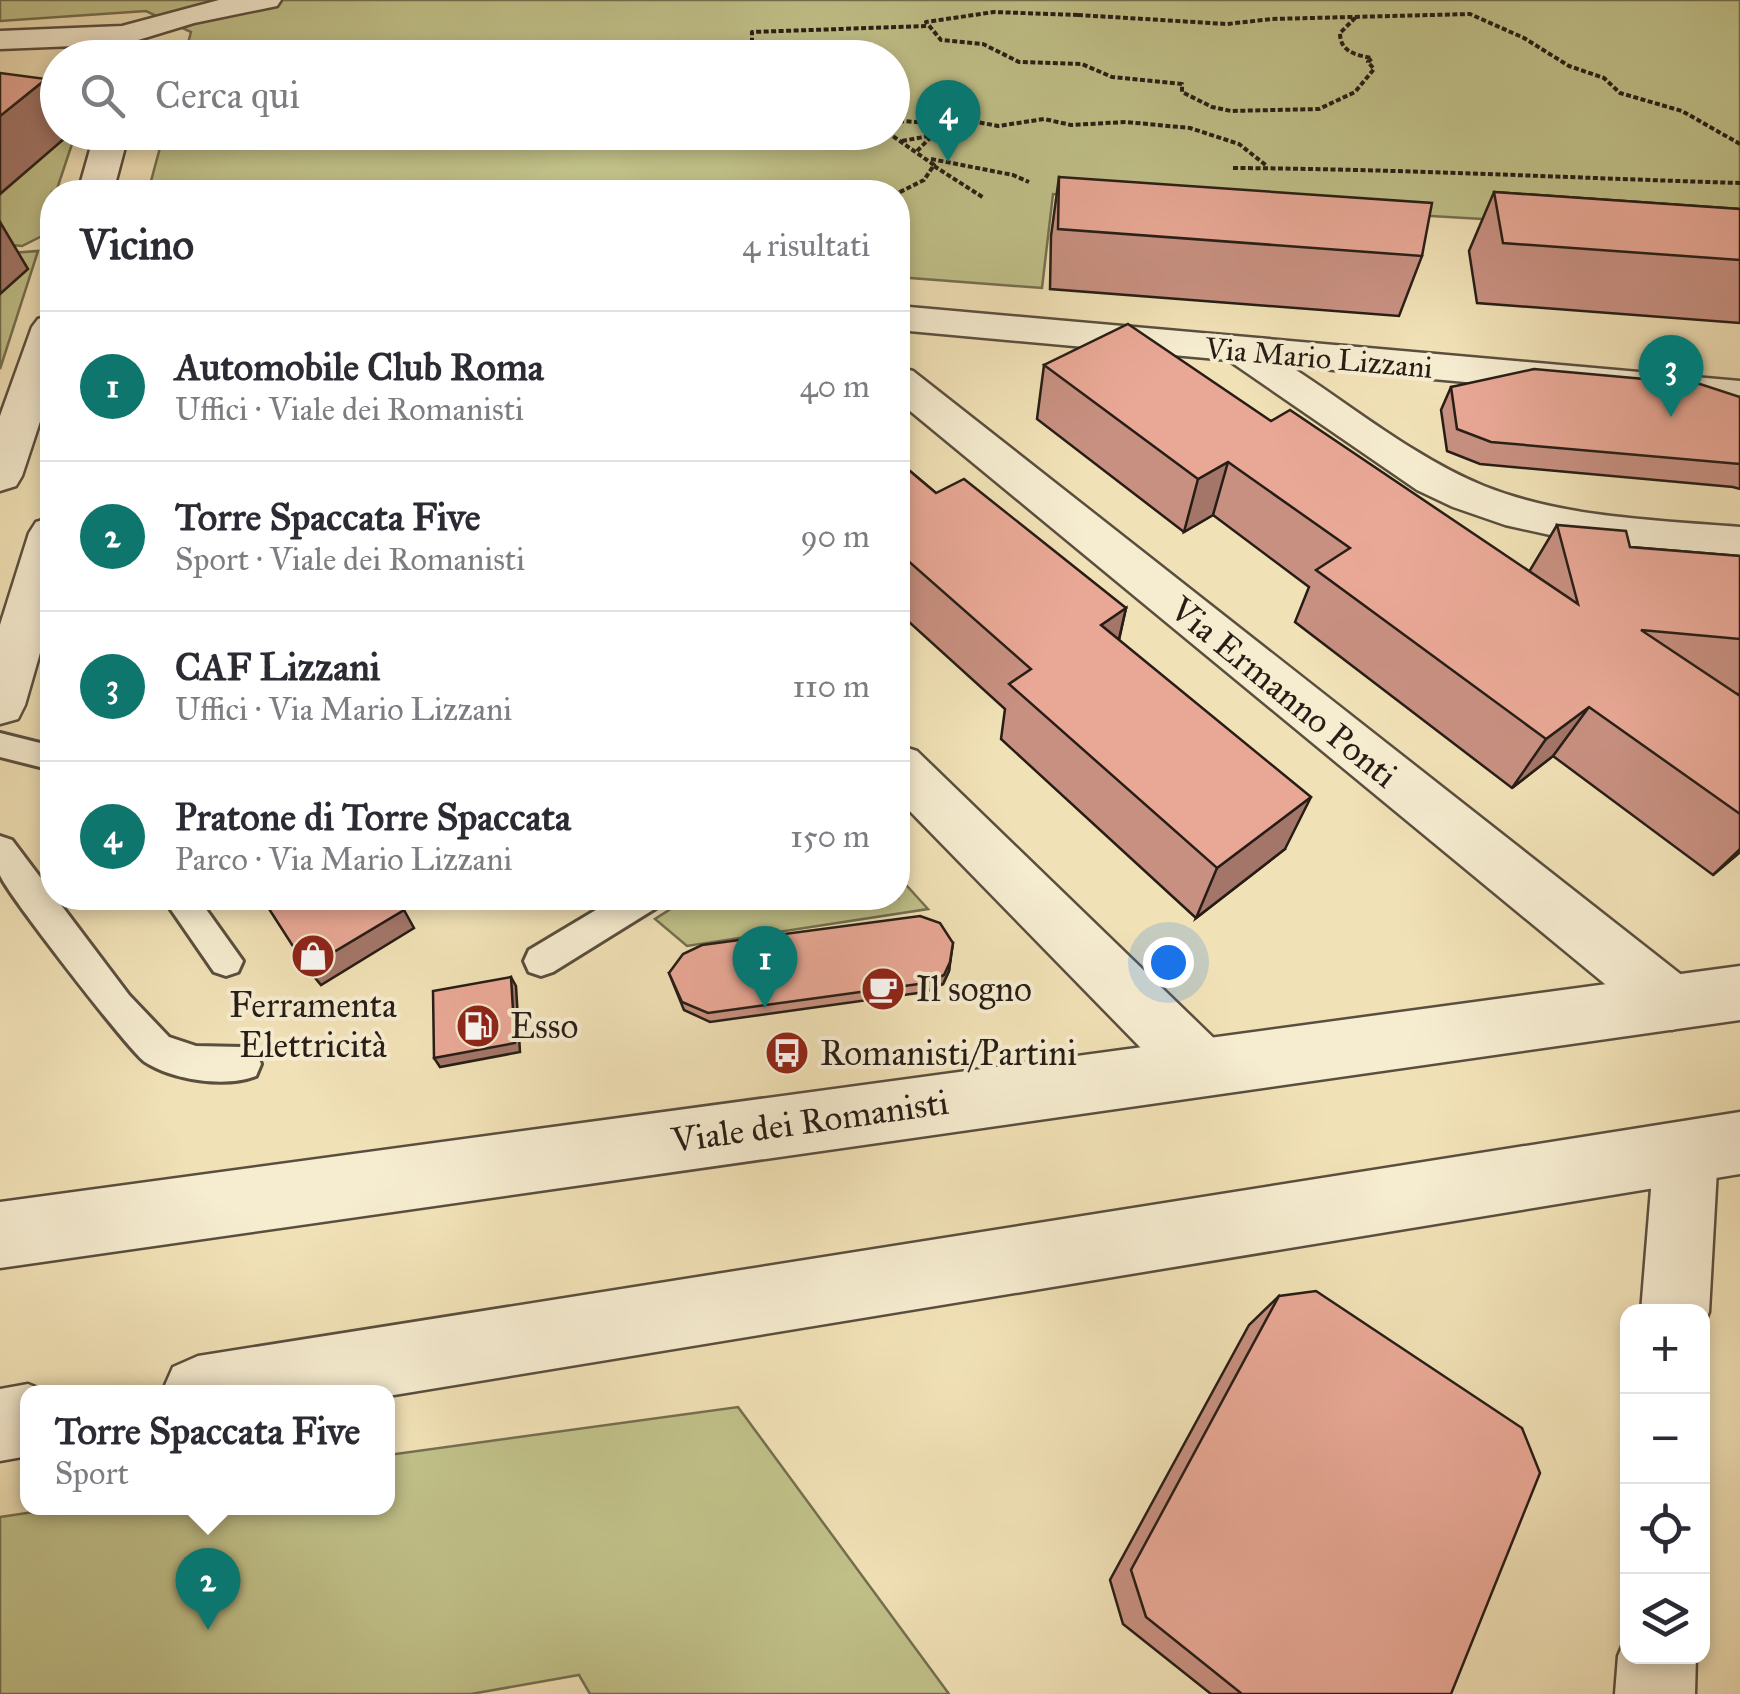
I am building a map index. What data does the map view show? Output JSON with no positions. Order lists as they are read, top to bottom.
{
  "streets": {
    "street": ["Via Mario Lizzani", "Via Ermanno Ponti", "Viale dei Romanisti"]
  },
  "crossings": [
    ["Via Ermanno Ponti", "Viale dei Romanisti"]
  ],
  "places": {
    "shop": ["Ferramenta Elettricità"],
    "cafe": ["Il sogno"],
    "fuel station": ["Esso"],
    "bus stop": ["Romanisti/Partini"]
  },
  "page": {
    "search": "Cerca qui",
    "pins": [
      "4",
      "3",
      "1",
      "2"
    ],
    "heading": ["Vicino", "4 risultati"],
    "list": [
      {
        "mark": "1",
        "name": "Automobile Club Roma",
        "note": "Uffici · Viale dei Romanisti",
        "value": "40 m"
      },
      {
        "mark": "2",
        "name": "Torre Spaccata Five",
        "note": "Sport · Viale dei Romanisti",
        "value": "90 m"
      },
      {
        "mark": "3",
        "name": "CAF Lizzani",
        "note": "Uffici · Via Mario Lizzani",
        "value": "110 m"
      },
      {
        "mark": "4",
        "name": "Pratone di Torre Spaccata",
        "note": "Parco · Via Mario Lizzani",
        "value": "150 m"
      }
    ],
    "map_buttons": ["+", "−"],
    "popup": ["Torre Spaccata Five", "Sport"]
  }
}
